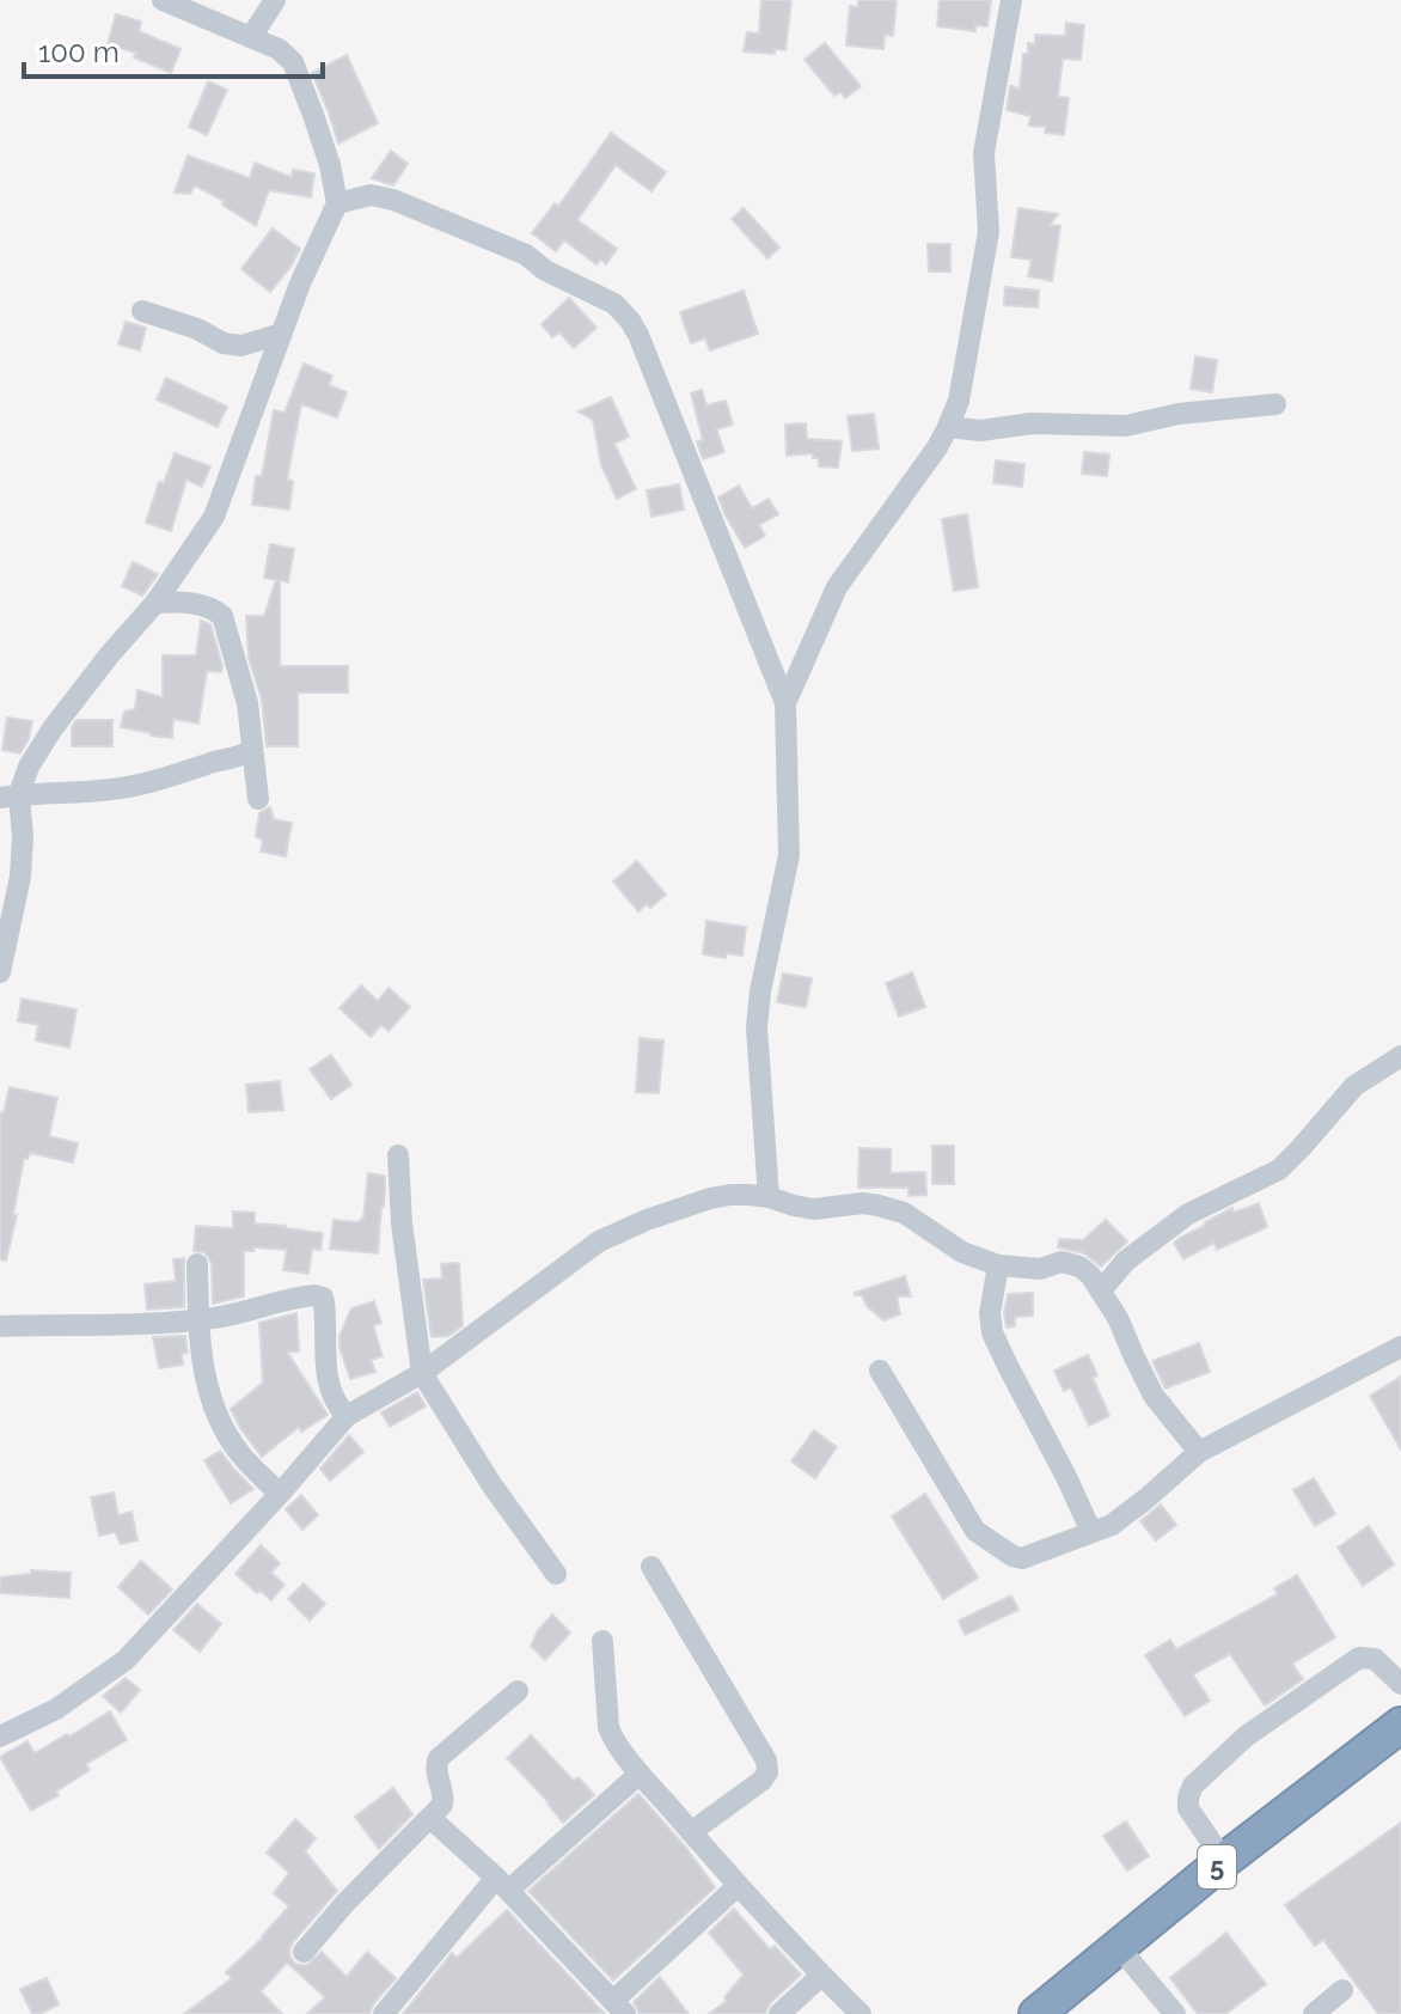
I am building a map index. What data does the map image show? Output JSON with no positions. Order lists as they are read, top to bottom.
{
  "streets": {
    "highway": ["5"]
  },
  "scale_bar": "100 m"
}
